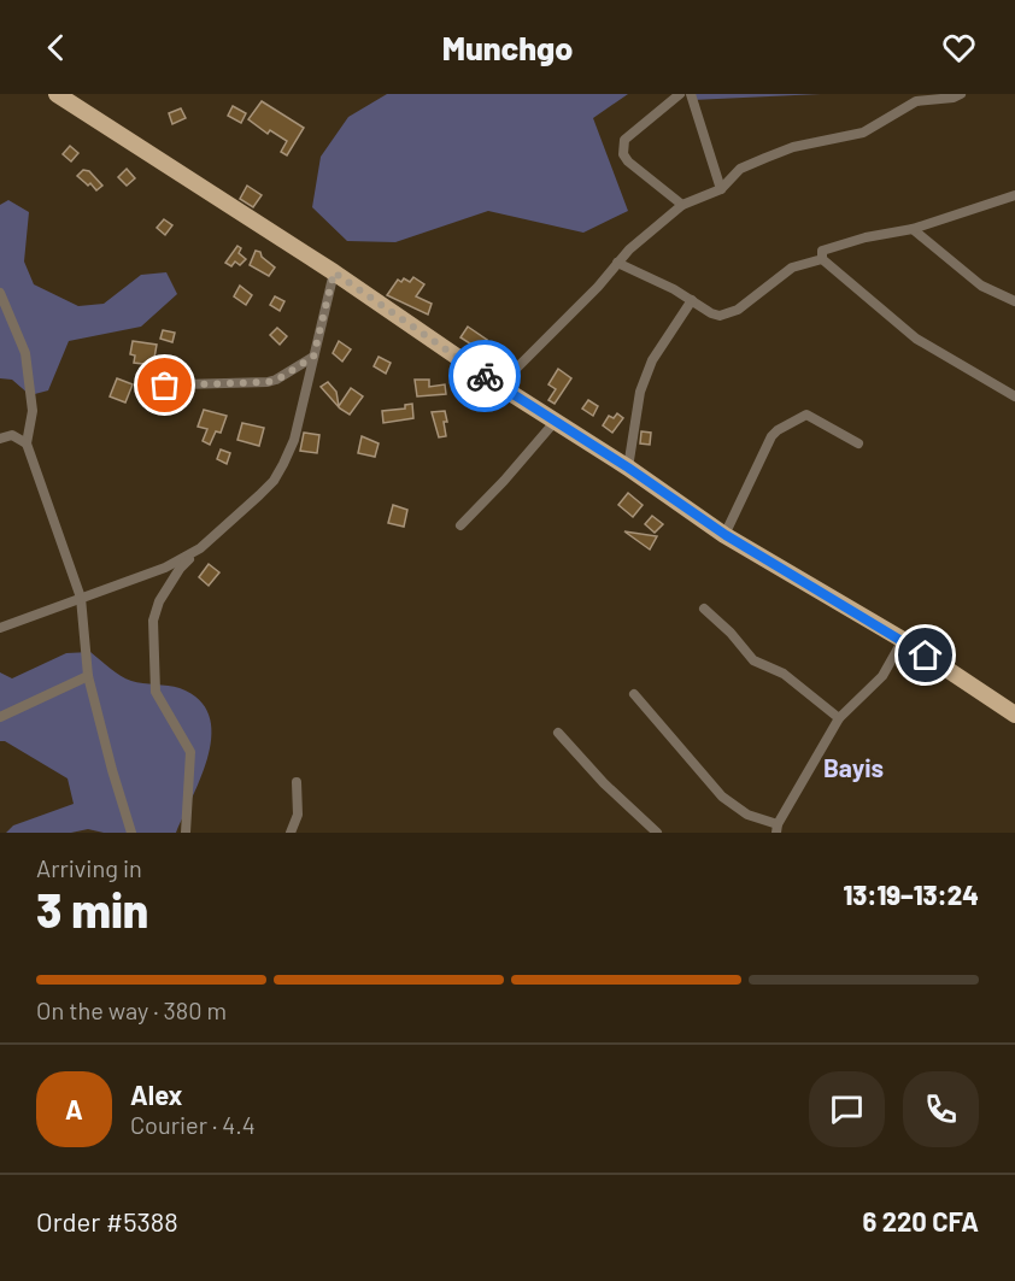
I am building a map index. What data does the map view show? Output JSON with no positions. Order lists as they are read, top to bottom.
{
  "districts": ["Bayis"],
  "page": {
    "header": "Munchgo",
    "heading": ["3 min", "Arriving in", "13:19–13:24"],
    "panel": [
      "Alex",
      "Courier · 4.4",
      "Order #5388",
      "6 220 CFA"
    ],
    "bar": "On the way · 380 m",
    "round": "A"
  }
}
